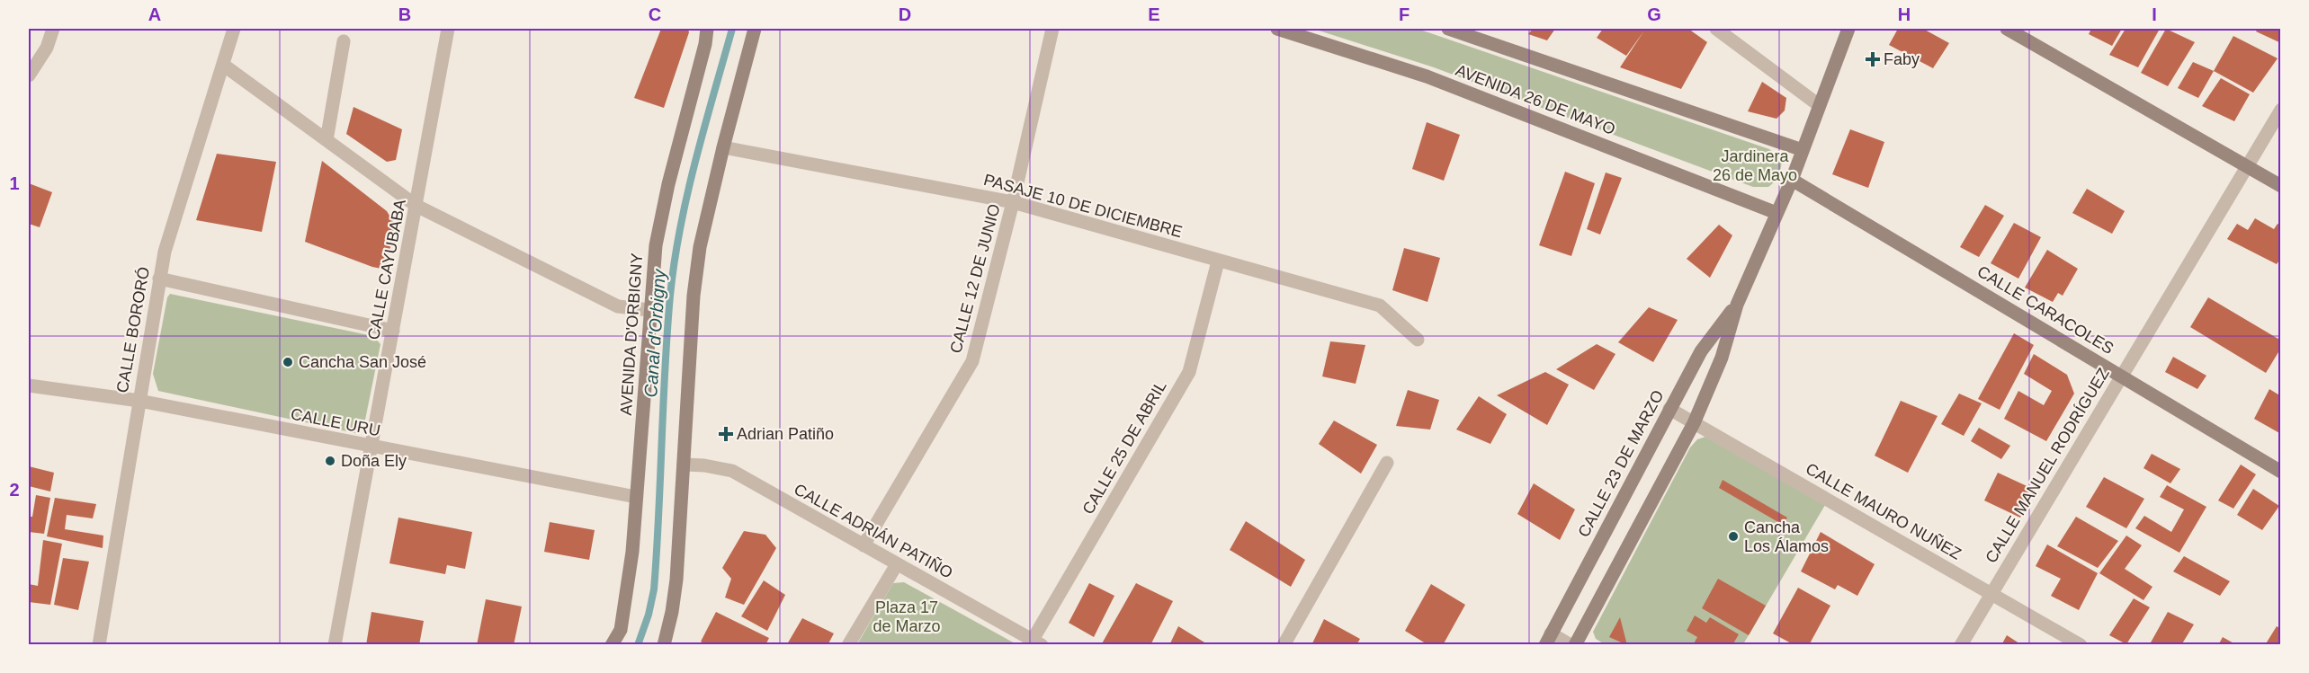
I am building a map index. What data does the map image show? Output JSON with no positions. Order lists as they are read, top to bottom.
{
  "streets": {
    "street": [
      "AVENIDA 26 DE MAYO",
      "PASAJE 10 DE DICIEMBRE",
      "CALLE CAYUBABA",
      "CALLE 12 DE JUNIO",
      "CALLE CARACOLES",
      "CALLE BORORÓ",
      "AVENIDA D'ORBIGNY",
      "CALLE URU",
      "CALLE 25 DE ABRIL",
      "CALLE 23 DE MARZO",
      "CALLE MANUEL RODRÍGUEZ",
      "CALLE MAURO NUÑEZ",
      "CALLE ADRIÁN PATIÑO"
    ]
  },
  "crossings": [
    ["AVENIDA 26 DE MAYO", "CALLE 23 DE MARZO"],
    ["PASAJE 10 DE DICIEMBRE", "CALLE 12 DE JUNIO"],
    ["PASAJE 10 DE DICIEMBRE", "CALLE 25 DE ABRIL"],
    ["CALLE CAYUBABA", "CALLE URU"],
    ["CALLE 12 DE JUNIO", "CALLE ADRIÁN PATIÑO"],
    ["CALLE CARACOLES", "CALLE 23 DE MARZO"],
    ["CALLE CARACOLES", "CALLE MANUEL RODRÍGUEZ"],
    ["CALLE BORORÓ", "CALLE URU"],
    ["AVENIDA D'ORBIGNY", "CALLE URU"],
    ["CALLE 25 DE ABRIL", "CALLE ADRIÁN PATIÑO"],
    ["CALLE 23 DE MARZO", "CALLE MAURO NUÑEZ"],
    ["CALLE MANUEL RODRÍGUEZ", "CALLE MAURO NUÑEZ"]
  ],
  "water": ["Canal d'Orbigny"],
  "parks": ["Jardinera 26 de Mayo", "Plaza 17 de Marzo"],
  "places": {
    "health": ["Faby", "Adrian Patiño"],
    "other": ["Cancha San José", "Doña Ely", "Cancha Los Álamos"]
  },
  "grid": {
    "columns": [
      "A",
      "B",
      "C",
      "D",
      "E",
      "F",
      "G",
      "H",
      "I"
    ],
    "rows": ["1", "2"]
  }
}
